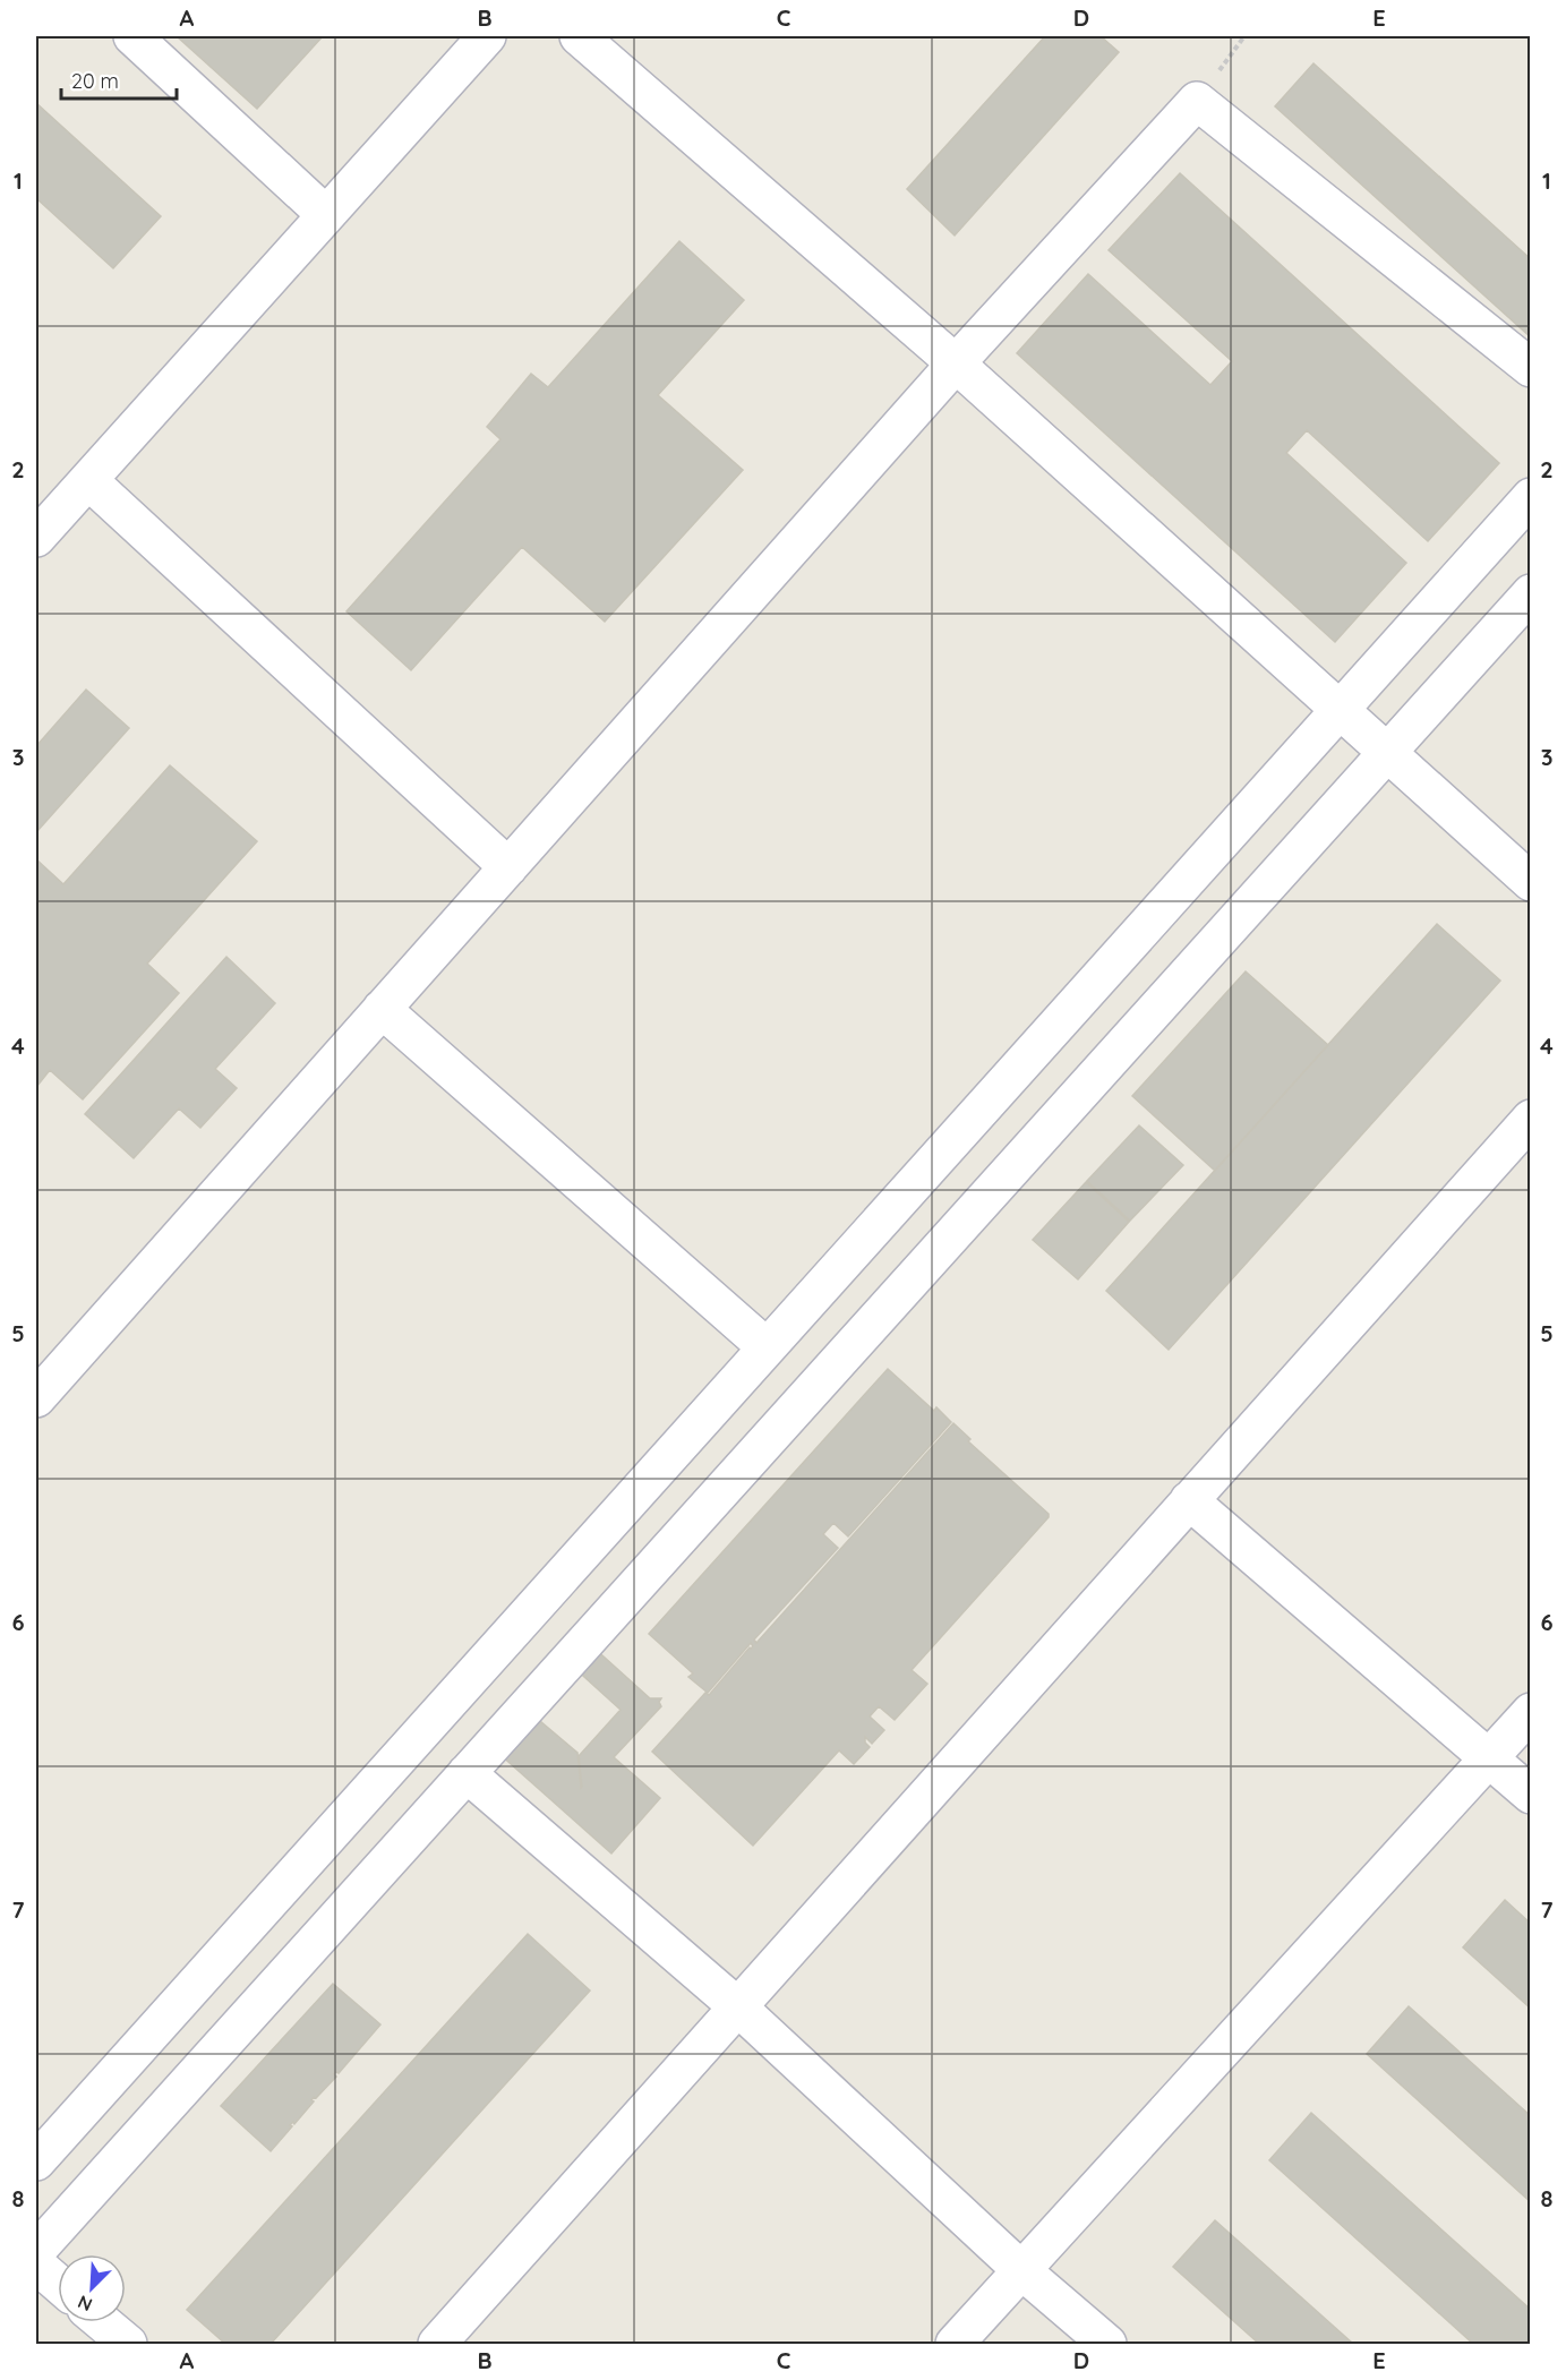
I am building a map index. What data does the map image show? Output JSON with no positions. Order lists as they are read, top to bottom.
{
  "scale_bar": "20 m",
  "north": "bottom left",
  "grid": {
    "columns": [
      "A",
      "B",
      "C",
      "D",
      "E"
    ],
    "rows": [
      "1",
      "2",
      "3",
      "4",
      "5",
      "6",
      "7",
      "8"
    ]
  }
}
